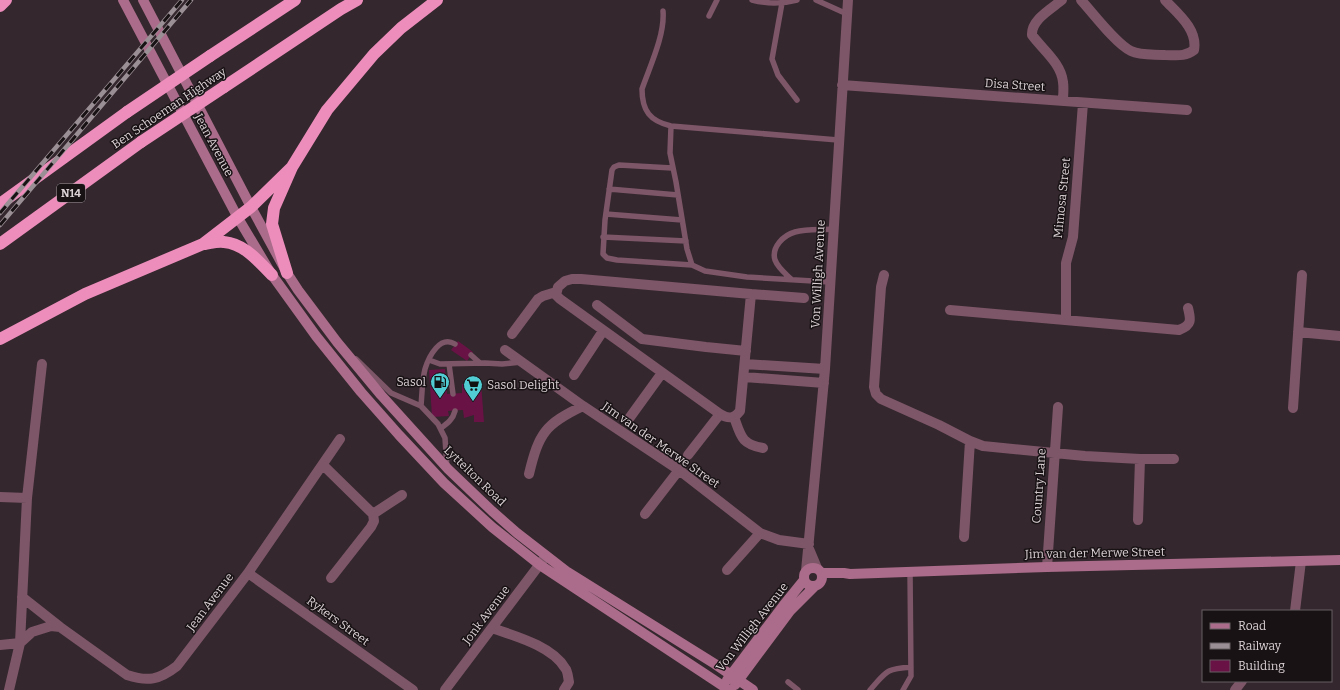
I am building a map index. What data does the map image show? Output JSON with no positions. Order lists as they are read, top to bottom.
{
  "streets": {
    "highway": ["Ben Schoeman Highway", "N14"],
    "main road": [
      "Jean Avenue",
      "Von Willigh Avenue",
      "Jim van der Merwe Street",
      "Lyttelton Road"
    ],
    "street": [
      "Disa Street",
      "Mimosa Street",
      "Country Lane",
      "Jonk Avenue",
      "Rykers Street"
    ]
  },
  "crossings": [
    ["Disa Street", "Mimosa Street"],
    ["Disa Street", "Von Willigh Avenue"],
    ["Jean Avenue", "Lyttelton Road"],
    ["Jean Avenue", "Rykers Street"],
    ["Von Willigh Avenue", "Jim van der Merwe Street"],
    ["Von Willigh Avenue", "Lyttelton Road"],
    ["Jim van der Merwe Street", "Country Lane"],
    ["Lyttelton Road", "Jonk Avenue"]
  ],
  "places": {
    "fuel station": ["Sasol"],
    "supermarket": ["Sasol Delight"]
  },
  "legend": ["Road", "Railway", "Building"]
}
